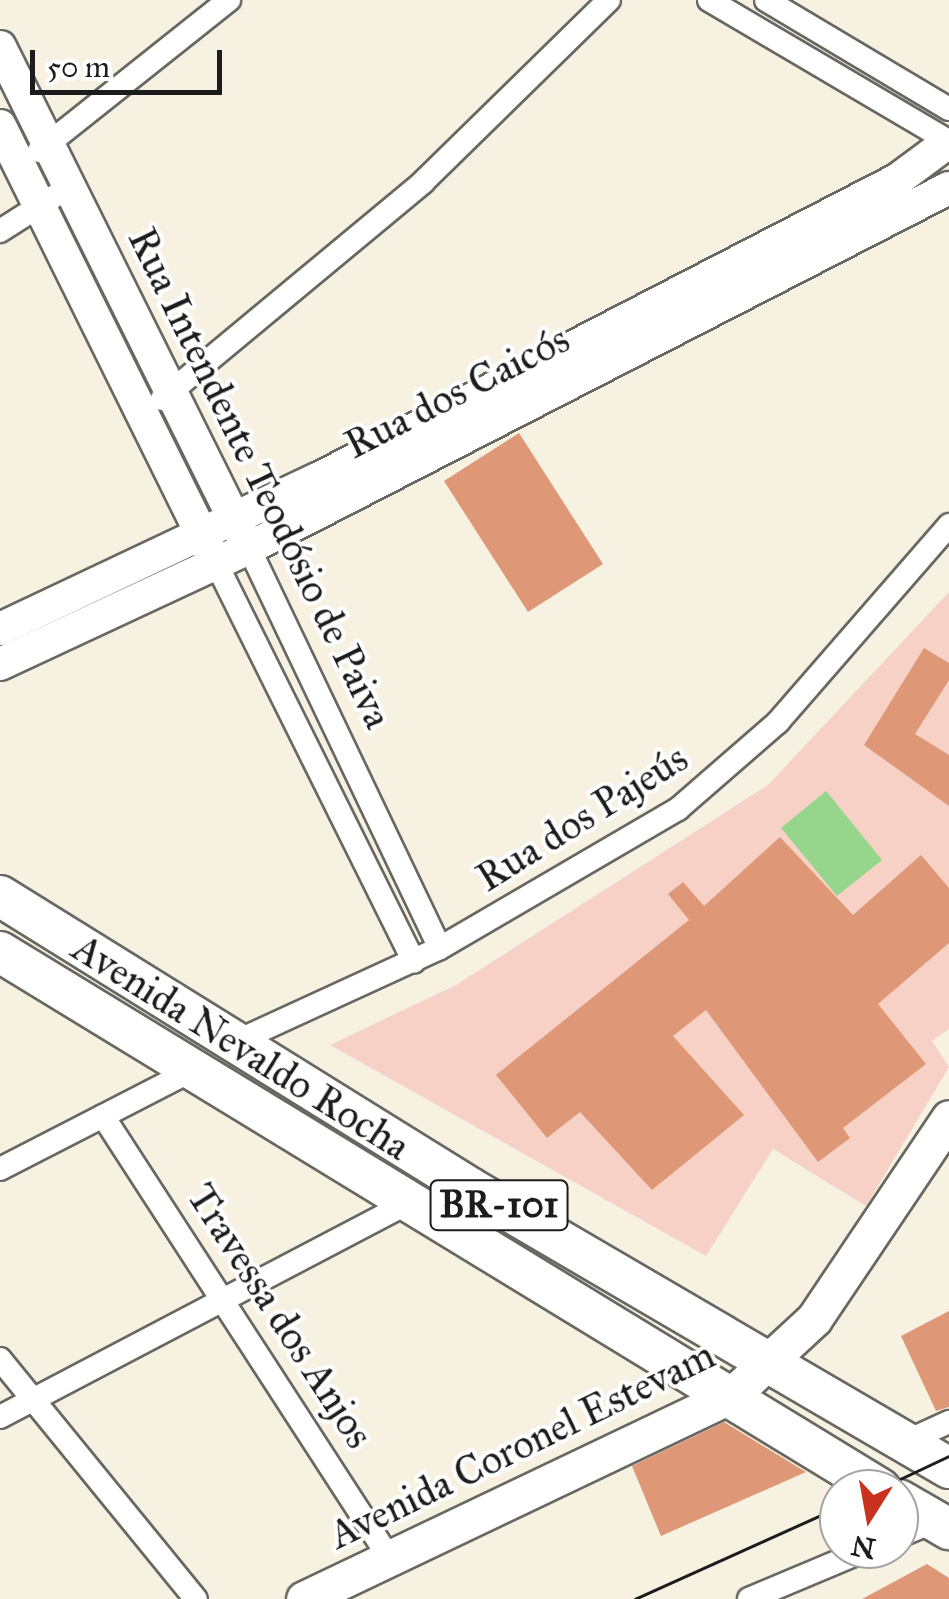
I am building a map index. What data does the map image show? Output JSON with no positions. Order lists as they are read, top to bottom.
{
  "streets": {
    "highway": ["Avenida Nevaldo Rocha", "BR-101"],
    "main road": ["Avenida Coronel Estevam"],
    "street": [
      "Rua dos Caicós",
      "Rua Intendente Teodósio de Paiva",
      "Rua dos Pajeús",
      "Travessa dos Anjos"
    ]
  },
  "crossings": [
    ["Rua dos Caicós", "Rua Intendente Teodósio de Paiva"],
    ["Rua Intendente Teodósio de Paiva", "Rua dos Pajeús"],
    ["Rua dos Pajeús", "Avenida Nevaldo Rocha"],
    ["Avenida Nevaldo Rocha", "Avenida Coronel Estevam"],
    ["Travessa dos Anjos", "Avenida Coronel Estevam"]
  ],
  "scale_bar": "50 m",
  "north": "bottom"
}
